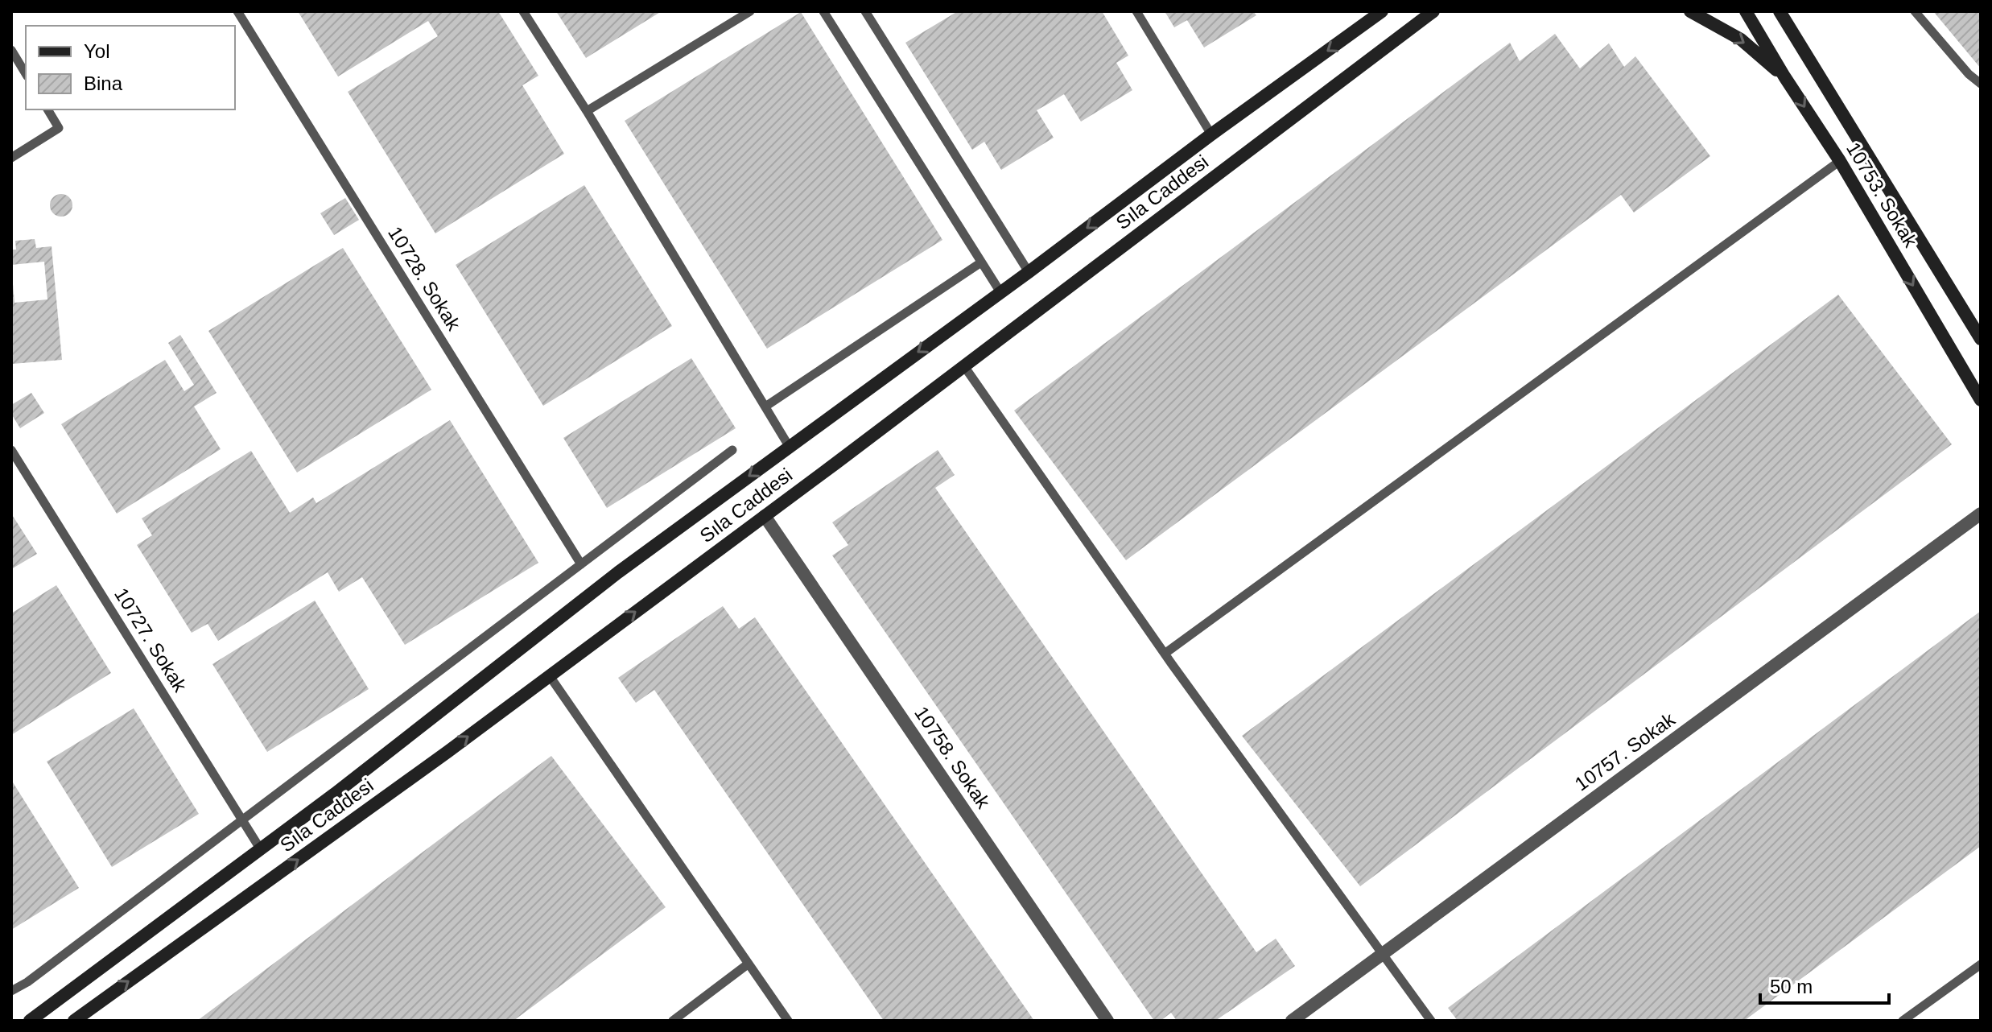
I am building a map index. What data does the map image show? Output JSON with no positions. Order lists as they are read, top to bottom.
{
  "streets": {
    "street": [
      "Sıla Caddesi",
      "10753. Sokak",
      "10757. Sokak",
      "10758. Sokak"
    ],
    "lane": ["10728. Sokak", "10727. Sokak"]
  },
  "crossings": [
    ["Sıla Caddesi", "10727. Sokak"],
    ["Sıla Caddesi", "10758. Sokak"]
  ],
  "legend": ["Yol", "Bina"],
  "scale_bar": "50 m"
}
